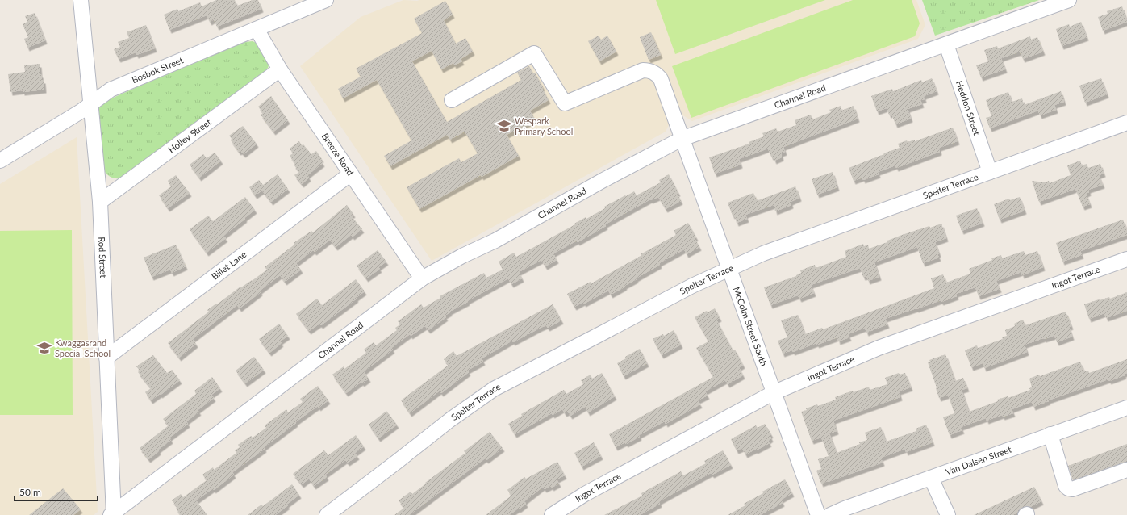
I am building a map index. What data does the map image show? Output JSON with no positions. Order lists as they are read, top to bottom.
{
  "streets": {
    "street": [
      "Bosbok Street",
      "Channel Road",
      "Heddon Street",
      "Holley Street",
      "Breeze Road",
      "Spelter Terrace",
      "Rod Street",
      "Billet Lane",
      "Ingot Terrace",
      "McColm Street South",
      "Van Dalsen Street"
    ]
  },
  "crossings": [
    ["Bosbok Street", "Breeze Road"],
    ["Bosbok Street", "Rod Street"],
    ["Channel Road", "Heddon Street"],
    ["Channel Road", "Breeze Road"],
    ["Channel Road", "Rod Street"],
    ["Channel Road", "McColm Street South"],
    ["Heddon Street", "Spelter Terrace"],
    ["Holley Street", "Breeze Road"],
    ["Holley Street", "Rod Street"],
    ["Breeze Road", "Billet Lane"],
    ["Spelter Terrace", "McColm Street South"],
    ["Rod Street", "Billet Lane"],
    ["Ingot Terrace", "McColm Street South"]
  ],
  "places": {
    "school or university": ["Wespark Primary School", "Kwaggasrand Special School"]
  },
  "scale_bar": "50 m"
}
